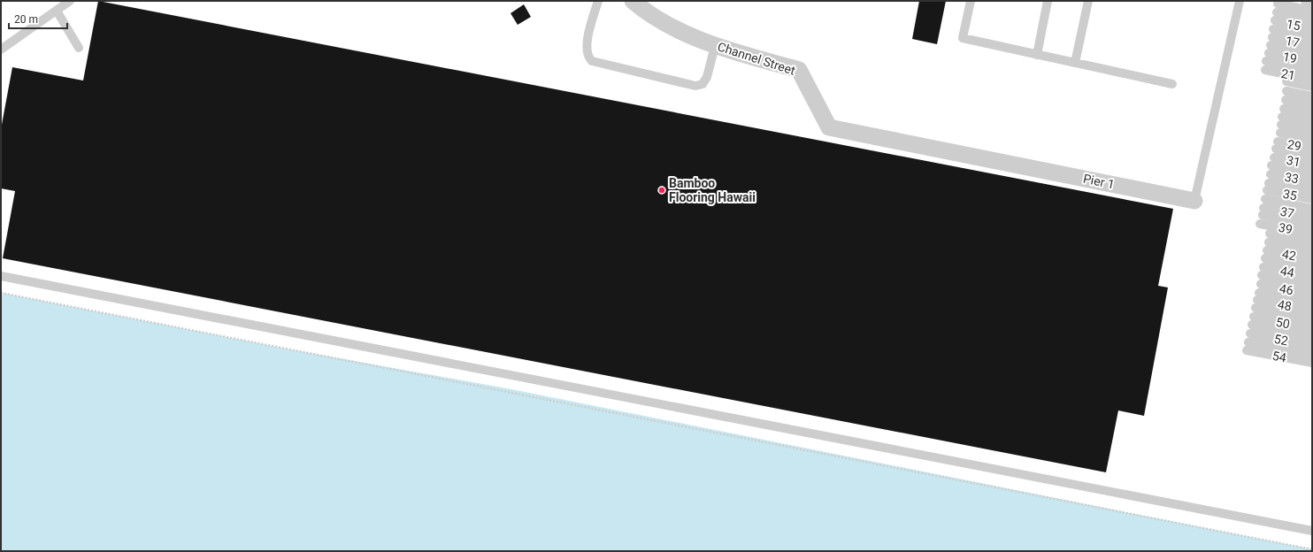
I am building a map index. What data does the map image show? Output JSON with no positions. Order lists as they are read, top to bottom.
{
  "streets": {
    "street": ["Channel Street", "Pier 1"],
    "lane": [
      "15",
      "17",
      "19",
      "21",
      "29",
      "31",
      "33",
      "35",
      "37",
      "39",
      "42",
      "44",
      "46",
      "48",
      "50",
      "52",
      "54"
    ]
  },
  "crossings": [
    ["15", "17"],
    ["15", "19"],
    ["15", "21"],
    ["17", "19"],
    ["17", "21"],
    ["19", "21"],
    ["Channel Street", "Pier 1"],
    ["29", "31"],
    ["29", "33"],
    ["29", "35"],
    ["31", "33"],
    ["31", "35"],
    ["33", "35"],
    ["37", "39"],
    ["42", "44"],
    ["42", "46"],
    ["42", "48"],
    ["42", "50"],
    ["42", "52"],
    ["42", "54"],
    ["44", "46"],
    ["44", "48"],
    ["44", "50"],
    ["44", "52"],
    ["44", "54"],
    ["46", "48"],
    ["46", "50"],
    ["46", "52"],
    ["46", "54"],
    ["48", "50"],
    ["48", "52"],
    ["48", "54"],
    ["50", "52"],
    ["50", "54"],
    ["52", "54"]
  ],
  "places": ["Bamboo Flooring Hawaii"],
  "scale_bar": "20 m"
}
